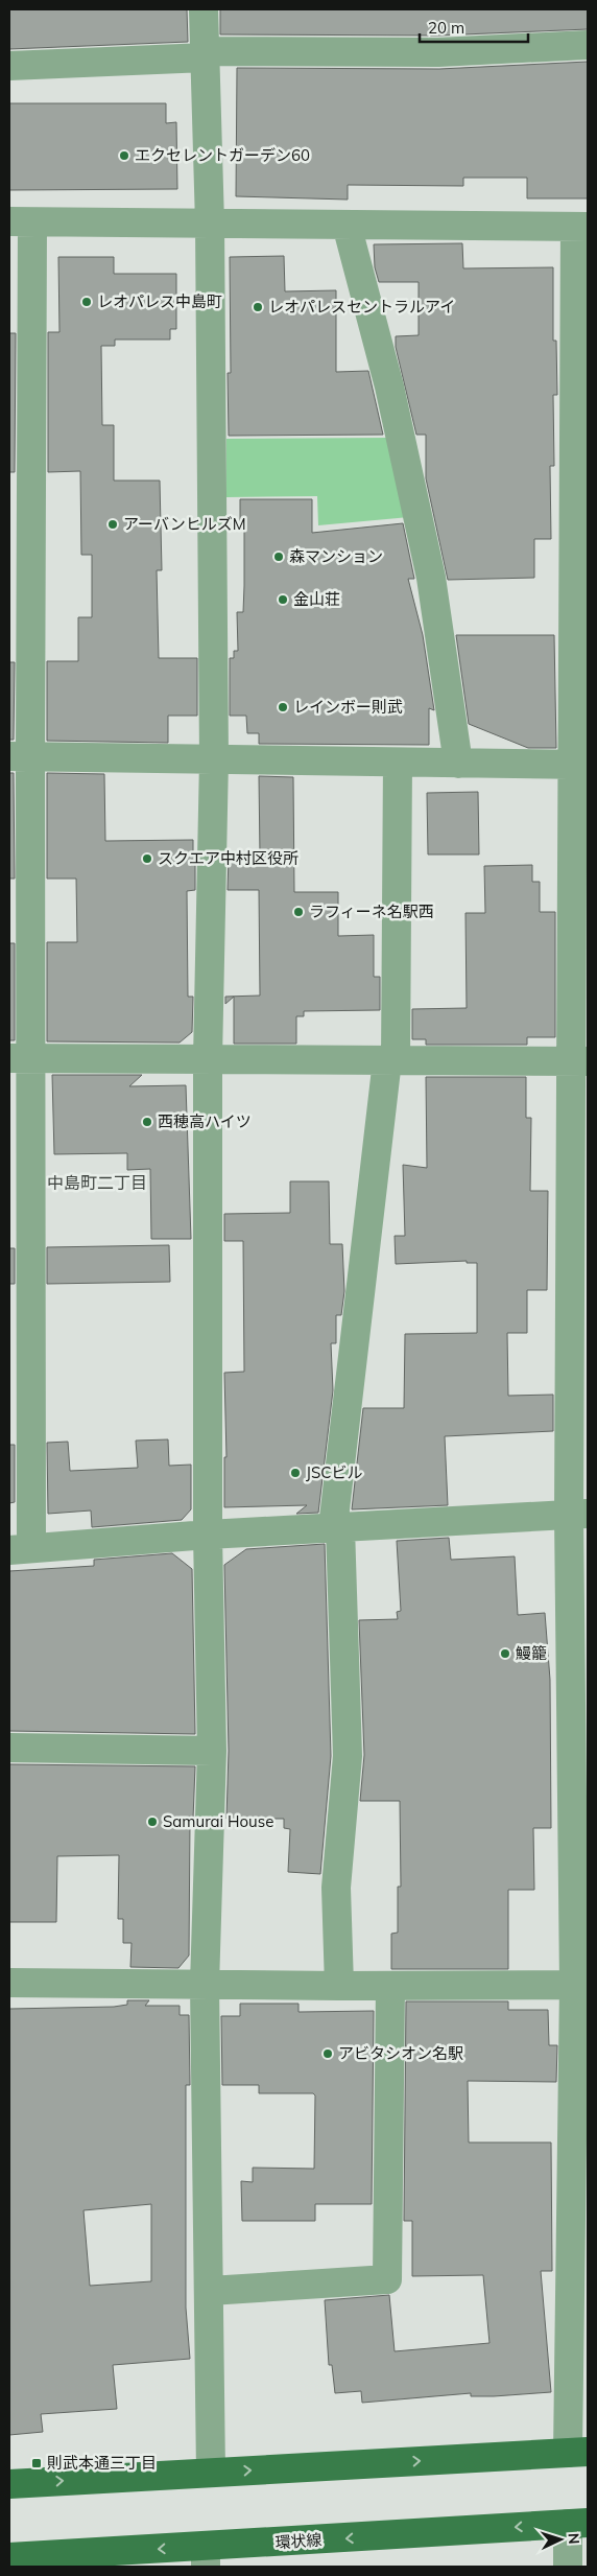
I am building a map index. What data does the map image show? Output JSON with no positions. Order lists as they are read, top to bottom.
{
  "streets": {
    "main road": ["環状線"]
  },
  "districts": ["中島町二丁目"],
  "places": {
    "other": [
      "エクセレントガーデン60",
      "レオパレス中島町",
      "レオパレスセントラルアイ",
      "アーバンヒルズM",
      "森マンション",
      "金山荘",
      "レインボー則武",
      "スクエア中村区役所",
      "ラフィーネ名駅西",
      "西穂高ハイツ",
      "JSCビル",
      "鰻籠",
      "Samurai House",
      "アビタシオン名駅"
    ],
    "transit": ["則武本通三丁目"]
  },
  "scale_bar": "20 m",
  "north": "right"
}
